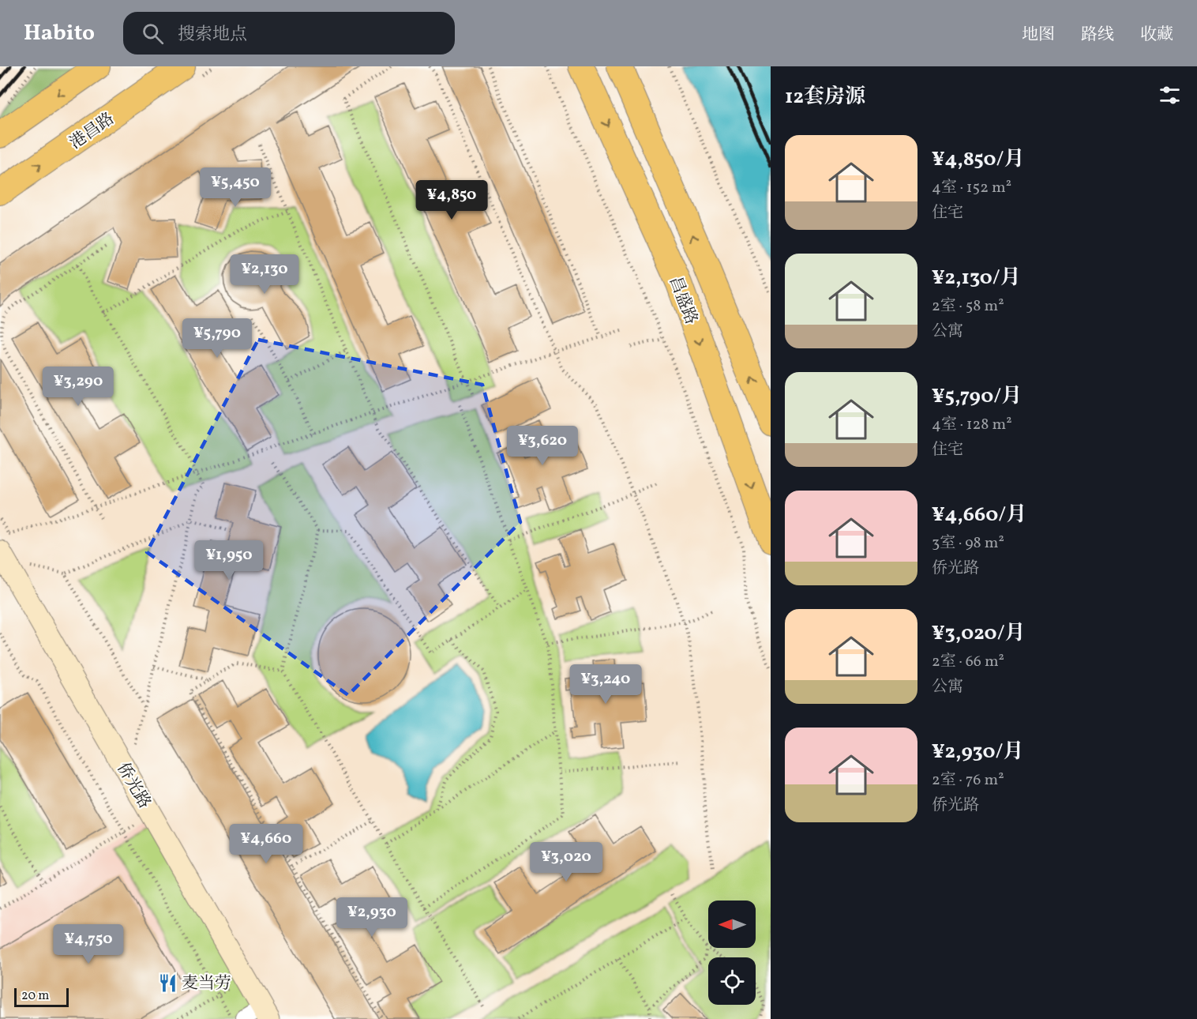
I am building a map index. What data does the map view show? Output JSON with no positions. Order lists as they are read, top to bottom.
{
  "streets": {
    "main road": ["港昌路", "昌盛路"],
    "street": ["侨光路"]
  },
  "places": {
    "restaurant": ["麦当劳"]
  },
  "scale_bar": "20 m",
  "north": "left",
  "page": {
    "header": "Habito",
    "search": "搜索地点",
    "nav": ["地图", "路线", "收藏"],
    "heading": "12套房源",
    "list": [
      {
        "name": "¥4,850/月",
        "note": "4室 · 152 m² · 住宅"
      },
      {
        "name": "¥2,130/月",
        "note": "2室 · 58 m² · 公寓"
      },
      {
        "name": "¥5,790/月",
        "note": "4室 · 128 m² · 住宅"
      },
      {
        "name": "¥4,660/月",
        "note": "3室 · 98 m² · 侨光路"
      },
      {
        "name": "¥3,020/月",
        "note": "2室 · 66 m² · 公寓"
      },
      {
        "name": "¥2,930/月",
        "note": "2室 · 76 m² · 侨光路"
      }
    ],
    "price": [
      "¥5,450",
      "¥4,850",
      "¥2,130",
      "¥5,790",
      "¥3,290",
      "¥3,620",
      "¥1,950",
      "¥3,240",
      "¥4,660",
      "¥3,020",
      "¥2,930",
      "¥4,750"
    ],
    "scale": "20 m"
  }
}
